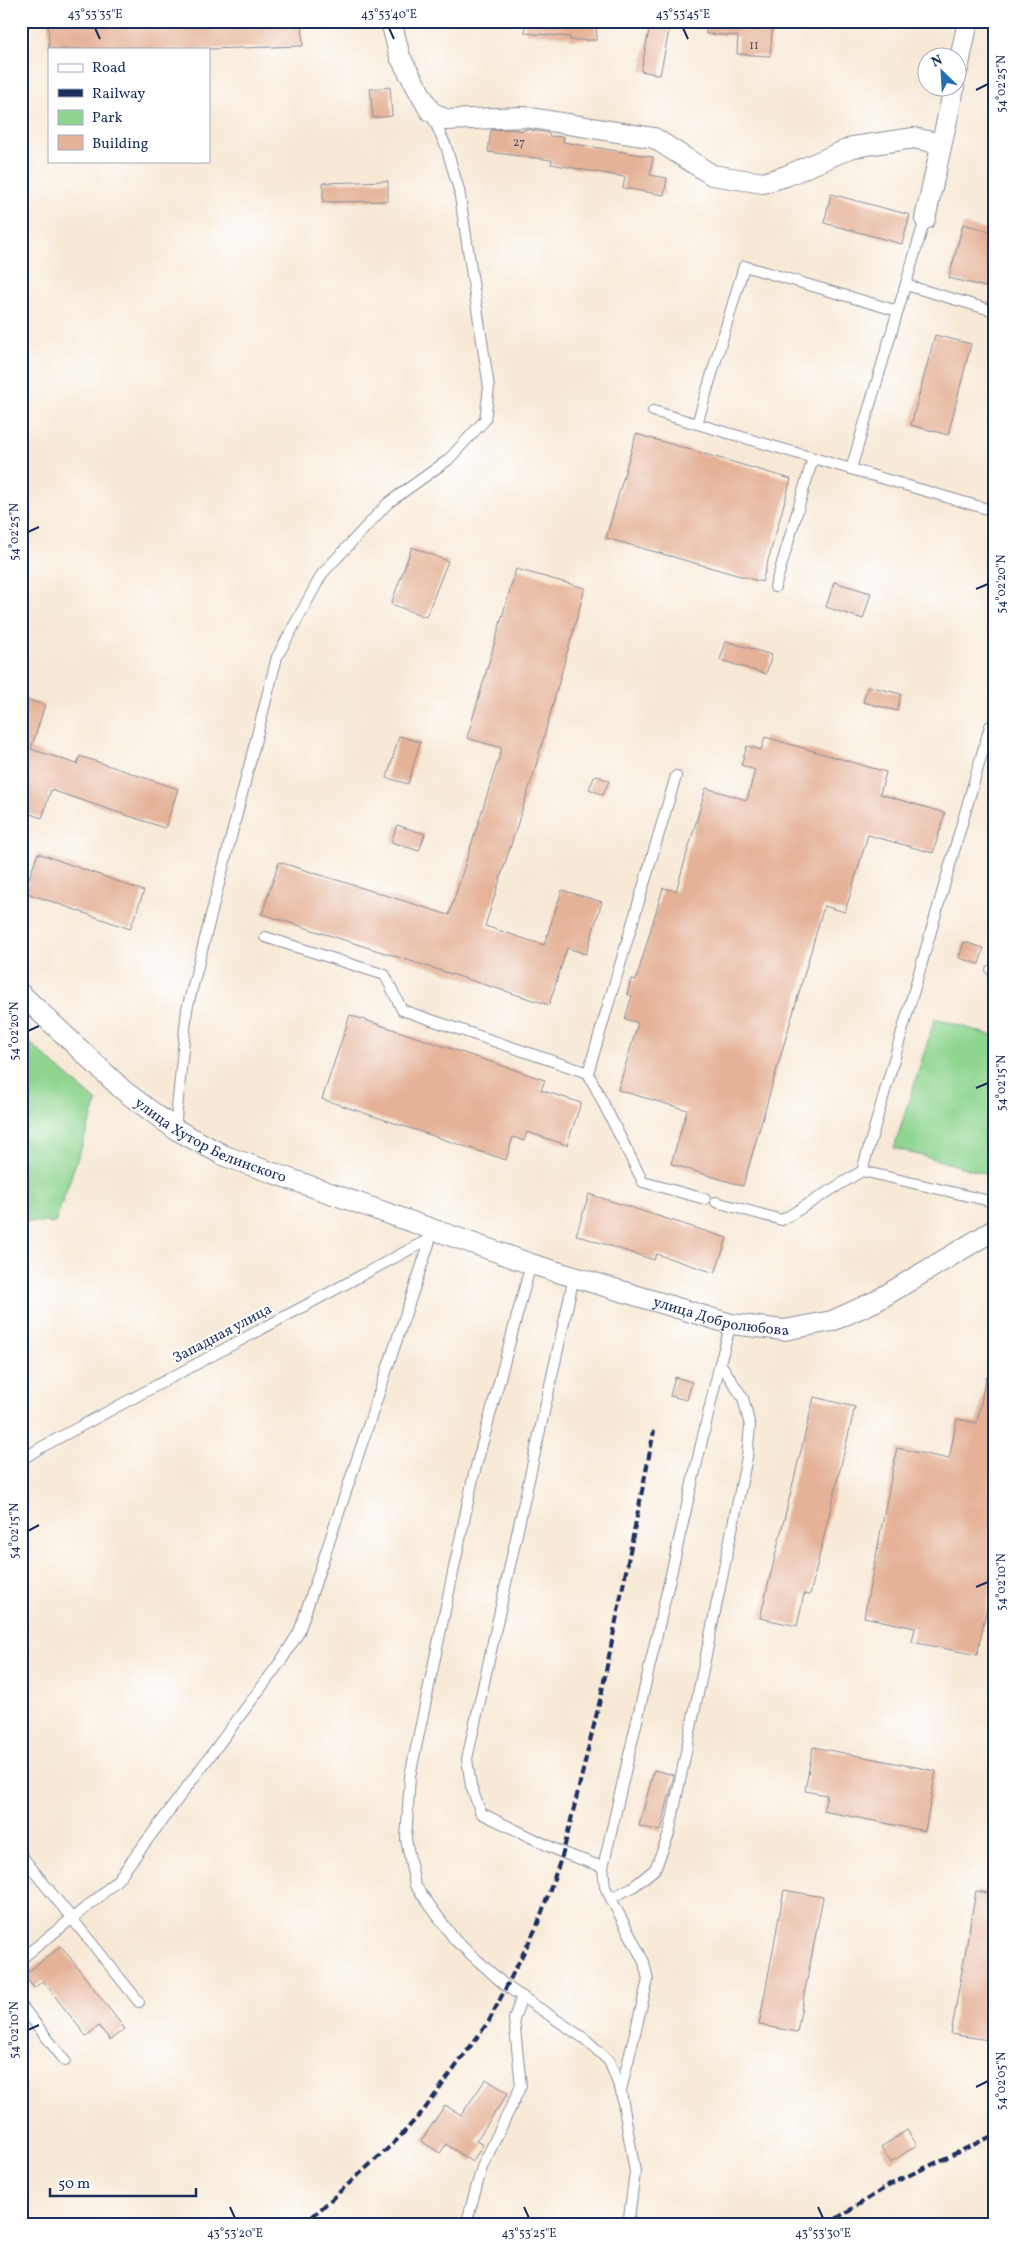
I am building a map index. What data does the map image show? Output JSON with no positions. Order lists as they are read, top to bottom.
{
  "streets": {
    "street": ["улица Хутор Белинского", "улица Добролюбова"],
    "lane": ["Западная улица"]
  },
  "crossings": [
    ["улица Хутор Белинского", "улица Добролюбова"],
    ["улица Хутор Белинского", "Западная улица"],
    ["улица Добролюбова", "Западная улица"]
  ],
  "house_numbers": ["11", "27"],
  "legend": [
    "Road",
    "Railway",
    "Park",
    "Building"
  ],
  "scale_bar": "50 m",
  "north": "top left",
  "coordinates": [
    "43°53'35\"E",
    "43°53'40\"E",
    "43°53'45\"E",
    "54°02'25\"N",
    "54°02'20\"N",
    "54°02'15\"N",
    "54°02'10\"N",
    "54°02'05\"N",
    "43°53'20\"E",
    "43°53'25\"E",
    "43°53'30\"E"
  ]
}
